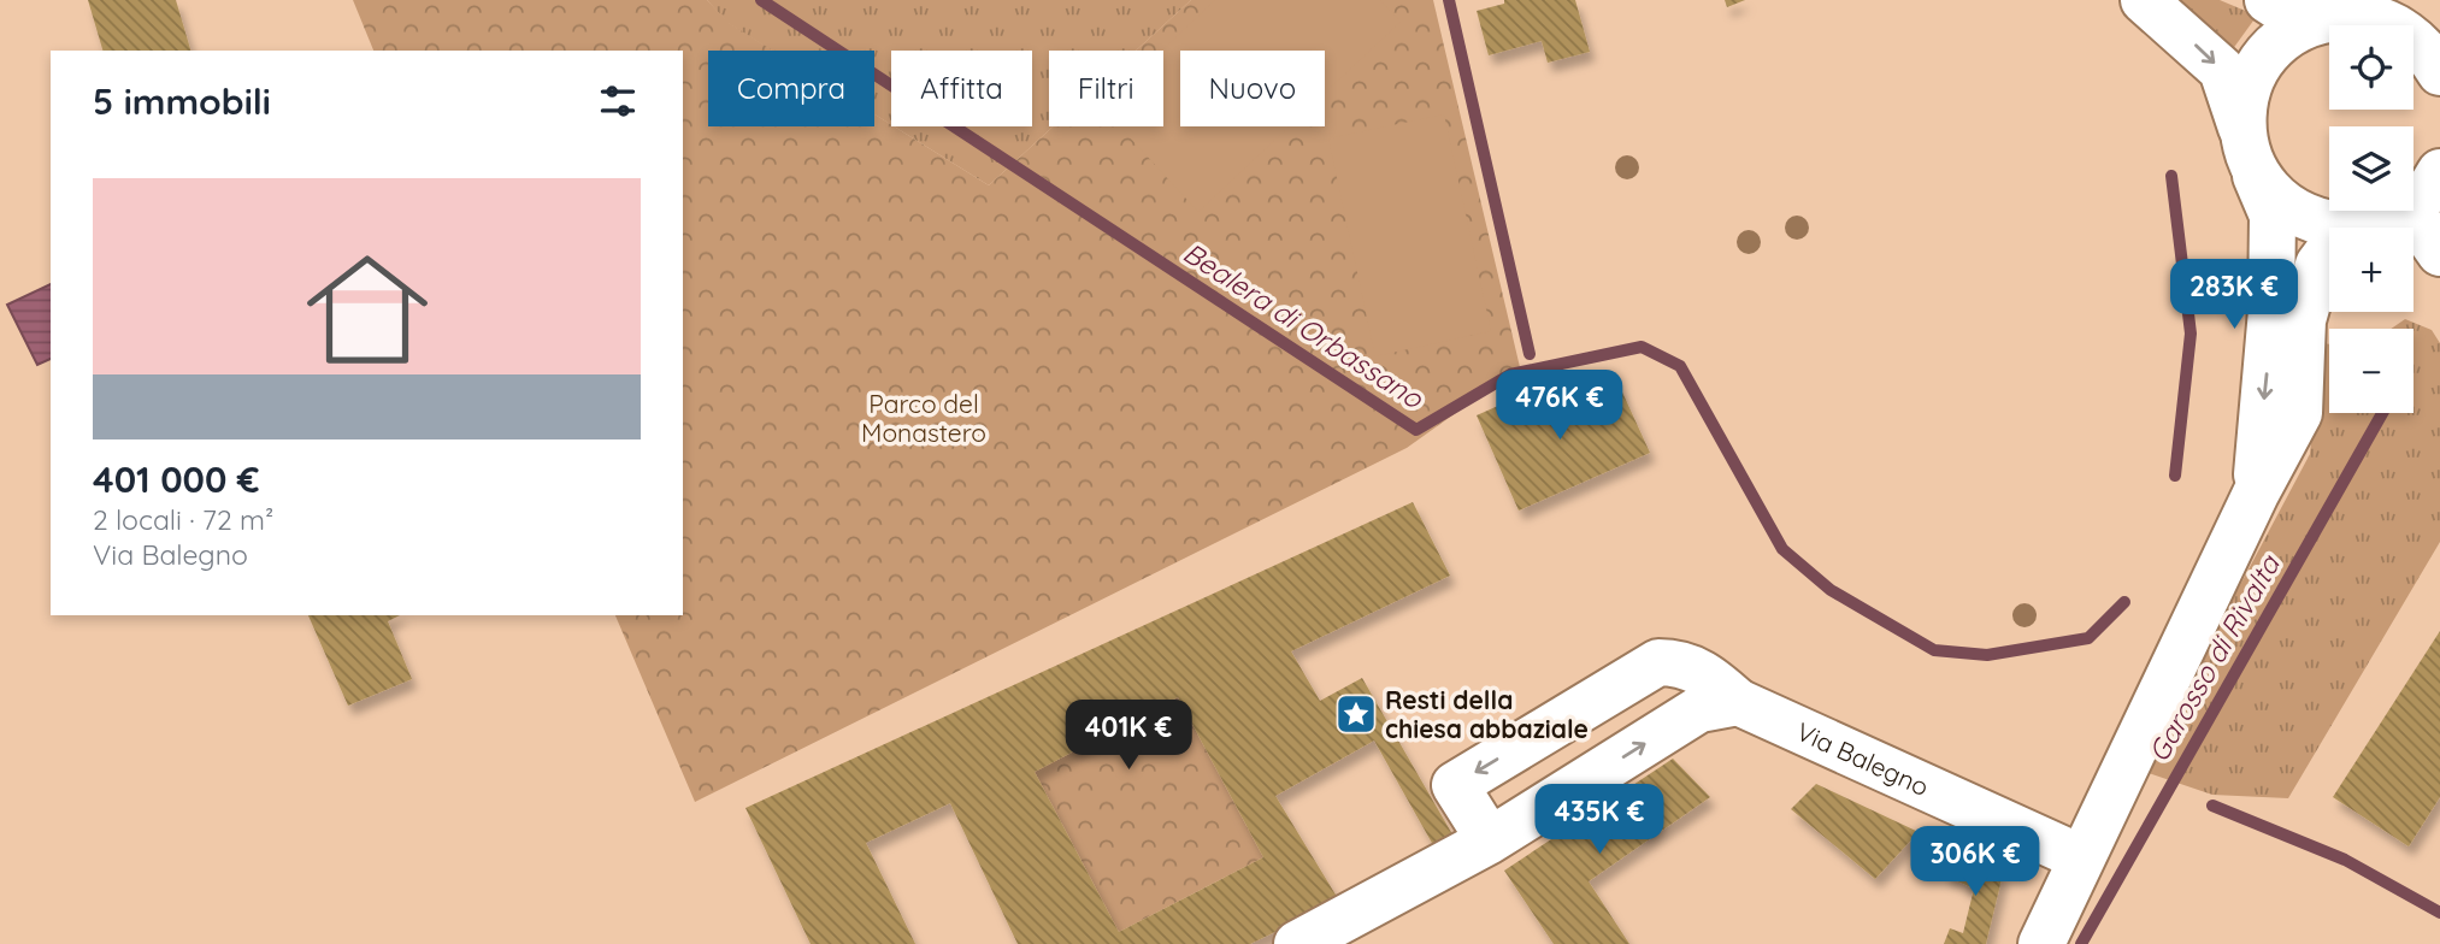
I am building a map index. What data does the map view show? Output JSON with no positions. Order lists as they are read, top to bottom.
{
  "streets": {
    "main road": ["Via Balegno"]
  },
  "water": ["Bealera di Orbassano", "Garosso di Rivalta"],
  "parks": ["Parco del Monastero"],
  "places": {
    "place": ["Resti della chiesa abbaziale"]
  },
  "page": {
    "map_buttons": ["+", "−"],
    "chip": [
      "Compra",
      "Affitta",
      "Filtri",
      "Nuovo"
    ],
    "heading": "5 immobili",
    "list": [
      {
        "name": "401 000 €",
        "note": "2 locali · 72 m² · Via Balegno"
      }
    ],
    "price": [
      "283K €",
      "476K €",
      "401K €",
      "435K €",
      "306K €"
    ]
  }
}
